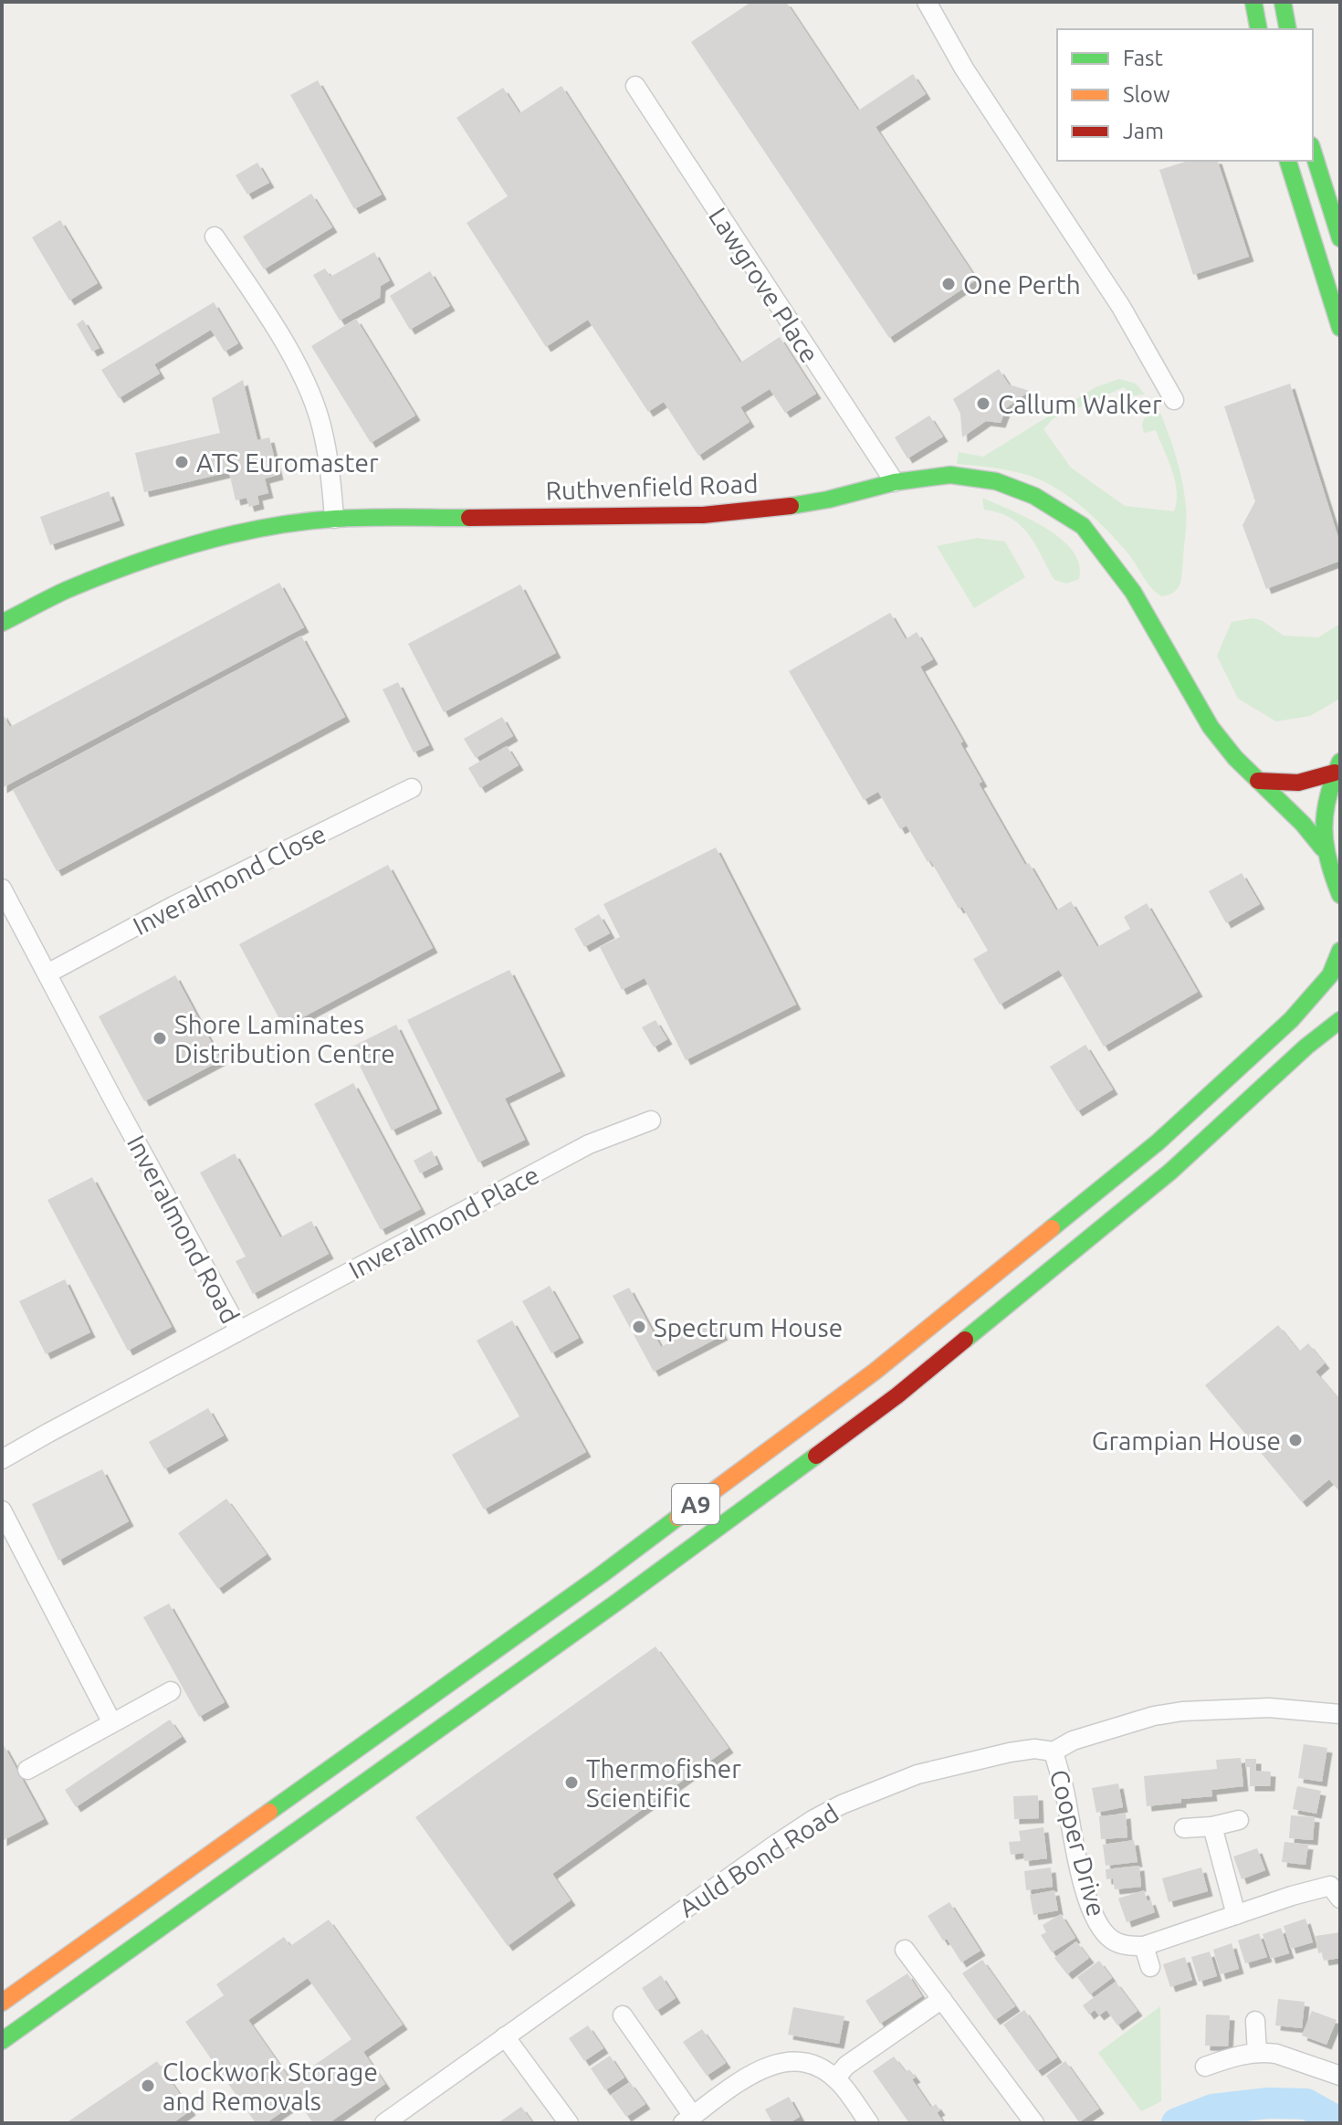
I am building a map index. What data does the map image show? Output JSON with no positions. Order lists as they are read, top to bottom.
{
  "streets": {
    "main road": ["Ruthvenfield Road", "A9"],
    "street": [
      "Lawgrove Place",
      "Inveralmond Close",
      "Inveralmond Place",
      "Inveralmond Road",
      "Cooper Drive",
      "Auld Bond Road"
    ]
  },
  "crossings": [
    ["Lawgrove Place", "Ruthvenfield Road"],
    ["Inveralmond Close", "Inveralmond Road"],
    ["Inveralmond Place", "Inveralmond Road"],
    ["Cooper Drive", "Auld Bond Road"]
  ],
  "places": [
    "One Perth",
    "Callum Walker",
    "ATS Euromaster",
    "Shore Laminates Distribution Centre",
    "Spectrum House",
    "Grampian House",
    "Thermofisher Scientific",
    "Clockwork Storage and Removals"
  ],
  "legend": ["Fast", "Slow", "Jam"]
}
